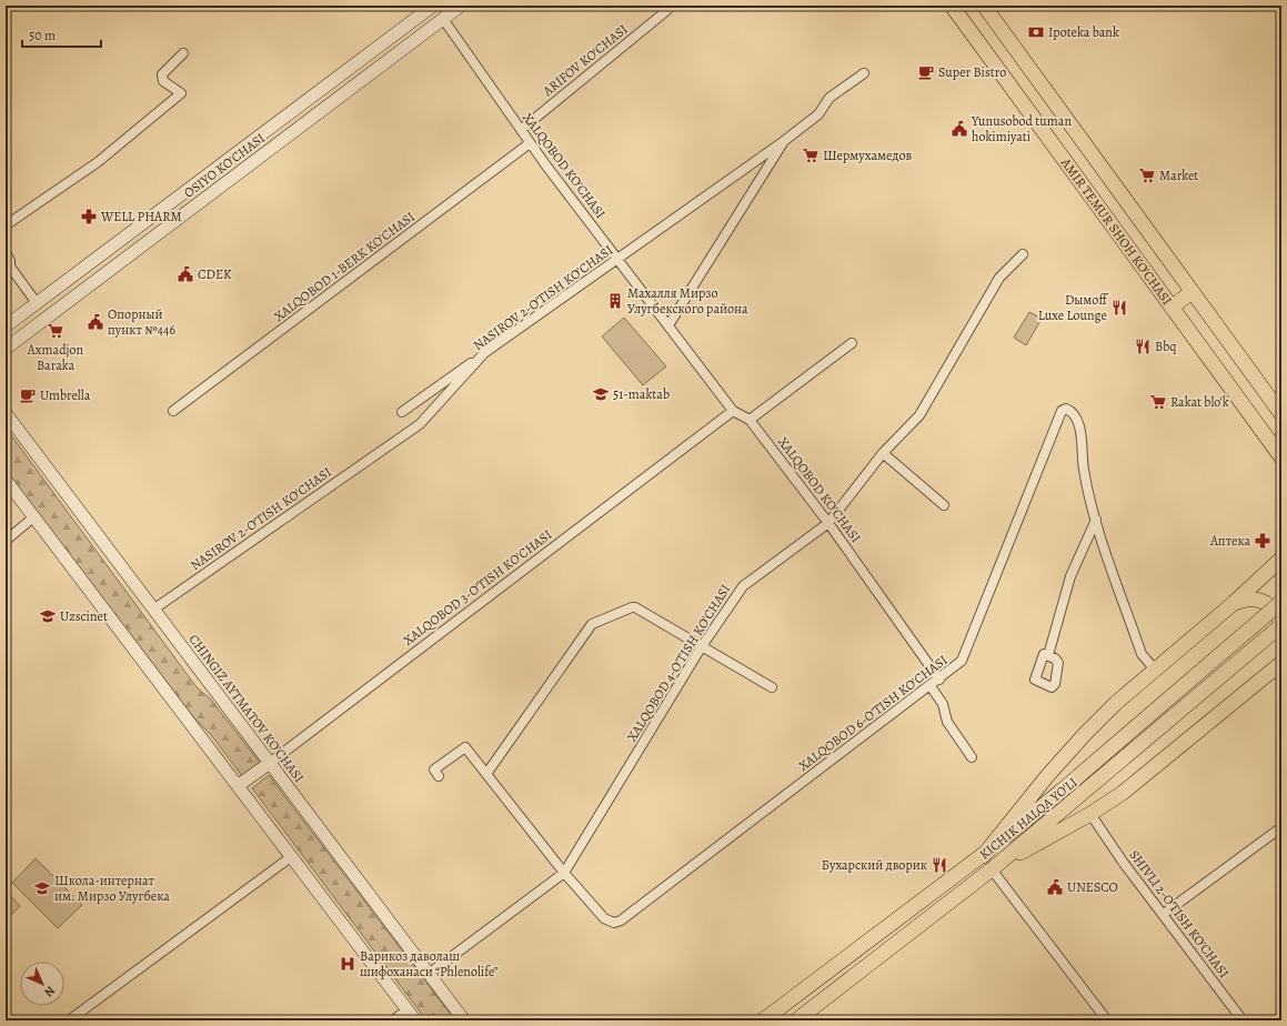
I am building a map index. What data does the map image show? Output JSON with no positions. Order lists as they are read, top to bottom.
{
  "streets": {
    "main road": [
      "OSIYO KO'CHASI",
      "AMIR TEMUR SHOH KO'CHASI",
      "XALQOBOD 3-O'TISH KO'CHASI",
      "CHINGIZ AYTMATOV KO'CHASI",
      "KICHIK HALQA YO'LI"
    ],
    "street": [
      "ARIFOV KO‘CHASI",
      "XALQOBOD KO'CHASI",
      "XALQOBOD 1-BERK KO'CHASI",
      "NASIROV 2-O'TISH KO'CHASI",
      "XALQOBOD 4-O'TISH KO'CHASI",
      "XALQOBOD 6-O'TISH KO'CHASI",
      "SHIVLI 2-O'TISH KO'CHASI"
    ]
  },
  "crossings": [
    ["ARIFOV KO‘CHASI", "XALQOBOD KO'CHASI"],
    ["OSIYO KO'CHASI", "XALQOBOD KO'CHASI"],
    ["XALQOBOD KO'CHASI", "XALQOBOD 1-BERK KO'CHASI"],
    ["XALQOBOD KO'CHASI", "NASIROV 2-O'TISH KO'CHASI"],
    ["XALQOBOD KO'CHASI", "XALQOBOD 3-O'TISH KO'CHASI"],
    ["XALQOBOD KO'CHASI", "XALQOBOD 4-O'TISH KO'CHASI"],
    ["XALQOBOD KO'CHASI", "XALQOBOD 6-O'TISH KO'CHASI"],
    ["NASIROV 2-O'TISH KO'CHASI", "CHINGIZ AYTMATOV KO'CHASI"],
    ["XALQOBOD 3-O'TISH KO'CHASI", "CHINGIZ AYTMATOV KO'CHASI"],
    ["XALQOBOD 4-O'TISH KO'CHASI", "CHINGIZ AYTMATOV KO'CHASI"],
    ["XALQOBOD 4-O'TISH KO'CHASI", "XALQOBOD 6-O'TISH KO'CHASI"]
  ],
  "places": {
    "bank": ["Ipoteka bank"],
    "cafe": ["Super Bistro", "Umbrella"],
    "public building": [
      "Yunusobod tuman hokimiyati",
      "CDEK",
      "Опорный пункт №446",
      "UNESCO"
    ],
    "supermarket": [
      "Шермухамедов",
      "Market",
      "Axmadjon Baraka",
      "Rakat blo'k"
    ],
    "pharmacy": ["WELL PHARM", "Аптека"],
    "building": ["Махалля Мирзо Улугбекского района"],
    "restaurant": ["Dымоff Luxe Lounge", "Bbq", "Бухарский дворик"],
    "school or university": ["51-maktab", "Uzscinet", "Школа-интернат им. Мирзо Улугбека"],
    "hospital": ["Варикоз даволаш шифоханаси “Phlenolife”"]
  },
  "scale_bar": "50 m",
  "north": "bottom right"
}
